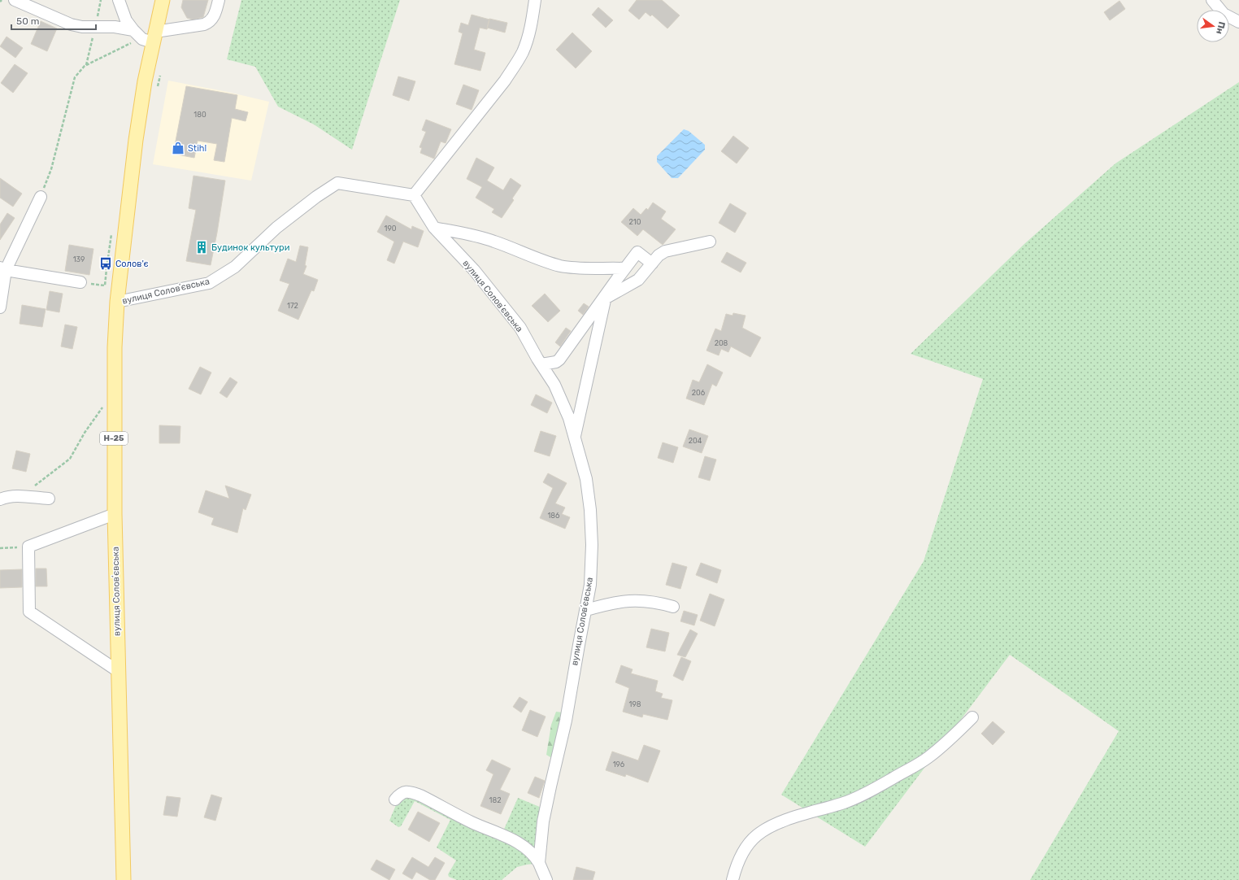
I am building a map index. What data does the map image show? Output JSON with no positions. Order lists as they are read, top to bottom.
{
  "streets": {
    "main road": ["вулиця Соловʼєвська", "Н-25"]
  },
  "places": {
    "shop": ["Stihl"],
    "building": ["Будинок культури"],
    "bus stop": ["Солов'є"]
  },
  "house_numbers": [
    "180",
    "210",
    "190",
    "139",
    "172",
    "208",
    "206",
    "204",
    "186",
    "198",
    "196",
    "182"
  ],
  "scale_bar": "50 m",
  "north": "right"
}
